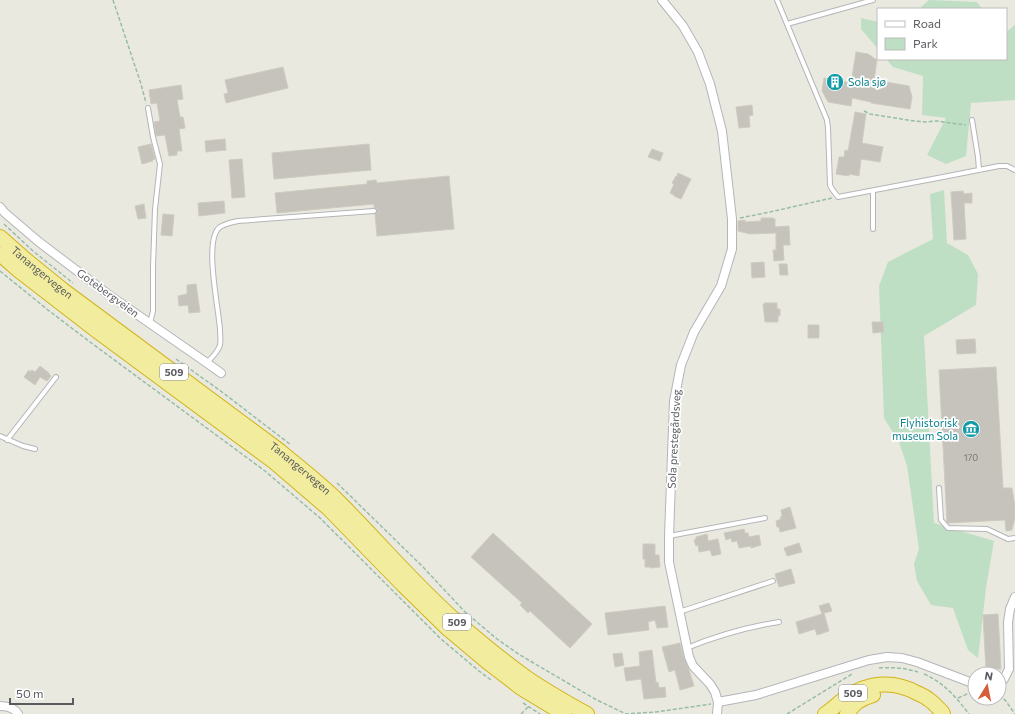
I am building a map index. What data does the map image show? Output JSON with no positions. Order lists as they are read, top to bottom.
{
  "streets": {
    "highway": ["Tanangervegen", "509"],
    "street": ["Gotebergveien", "Sola prestegårdsveg"]
  },
  "places": {
    "building": ["Sola sjø"],
    "museum": ["Flyhistorisk museum Sola"]
  },
  "house_numbers": ["170"],
  "legend": ["Road", "Park"],
  "scale_bar": "50 m",
  "north": "top"
}
